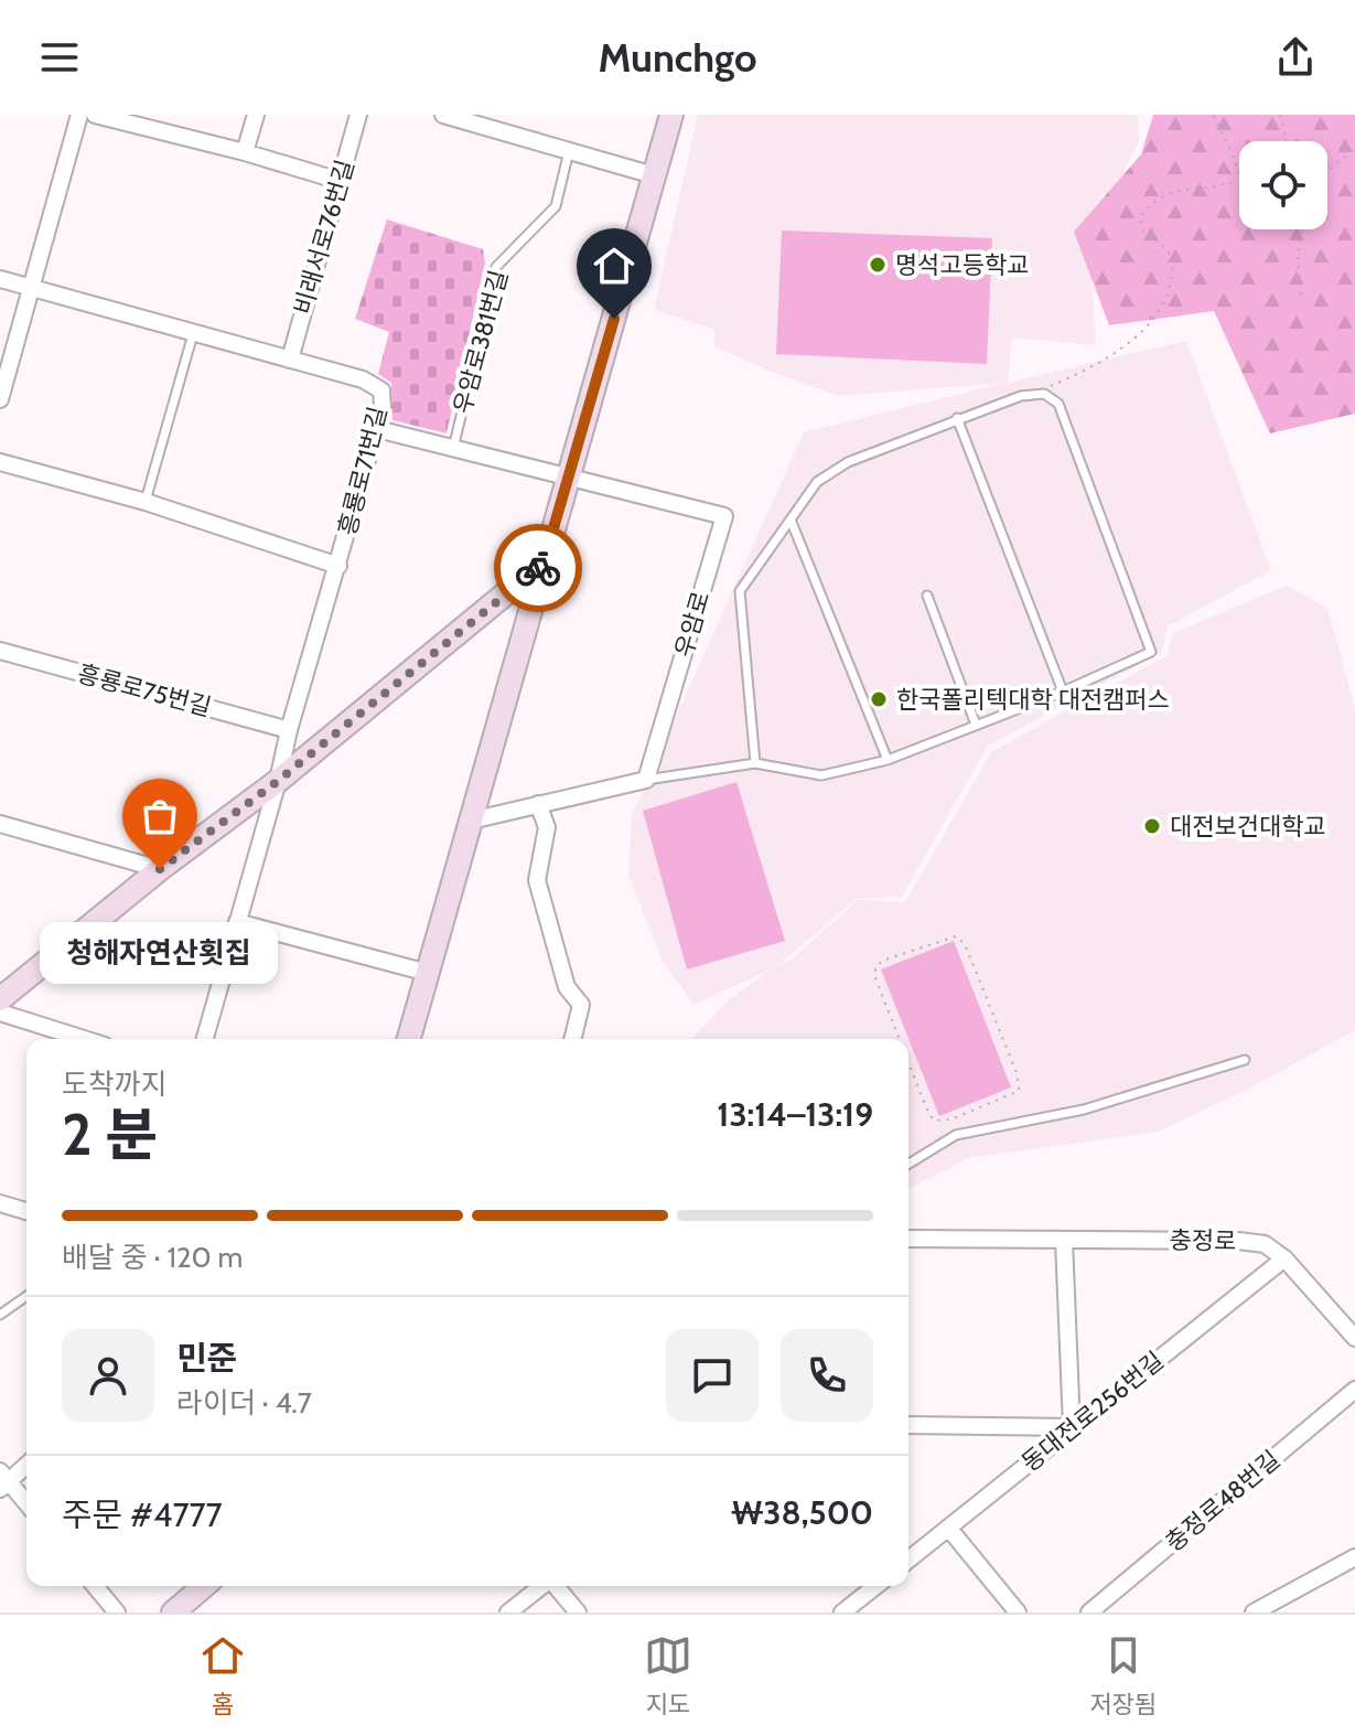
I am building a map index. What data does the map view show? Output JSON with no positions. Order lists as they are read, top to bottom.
{
  "streets": {
    "street": [
      "비래서로76번길",
      "흥룡로71번길",
      "우암로",
      "흥룡로75번길",
      "충정로",
      "동대전로256번길",
      "충정로48번길"
    ],
    "lane": ["우암로381번길"]
  },
  "crossings": [
    ["비래서로76번길", "흥룡로71번길"],
    ["우암로381번길", "우암로"],
    ["흥룡로71번길", "우암로"],
    ["흥룡로71번길", "흥룡로75번길"],
    ["충정로", "동대전로256번길"]
  ],
  "places": [
    "명석고등학교",
    "한국폴리텍대학 대전캠퍼스",
    "대전보건대학교",
    "청해자연산횟집"
  ],
  "page": {
    "header": "Munchgo",
    "bubble": "청해자연산횟집",
    "heading": ["2 분", "도착까지", "13:14–13:19"],
    "panel": [
      "민준",
      "라이더 · 4.7",
      "주문 #4777",
      "₩38,500"
    ],
    "bar": "배달 중 · 120 m",
    "tabs": ["홈", "지도", "저장됨"]
  }
}
